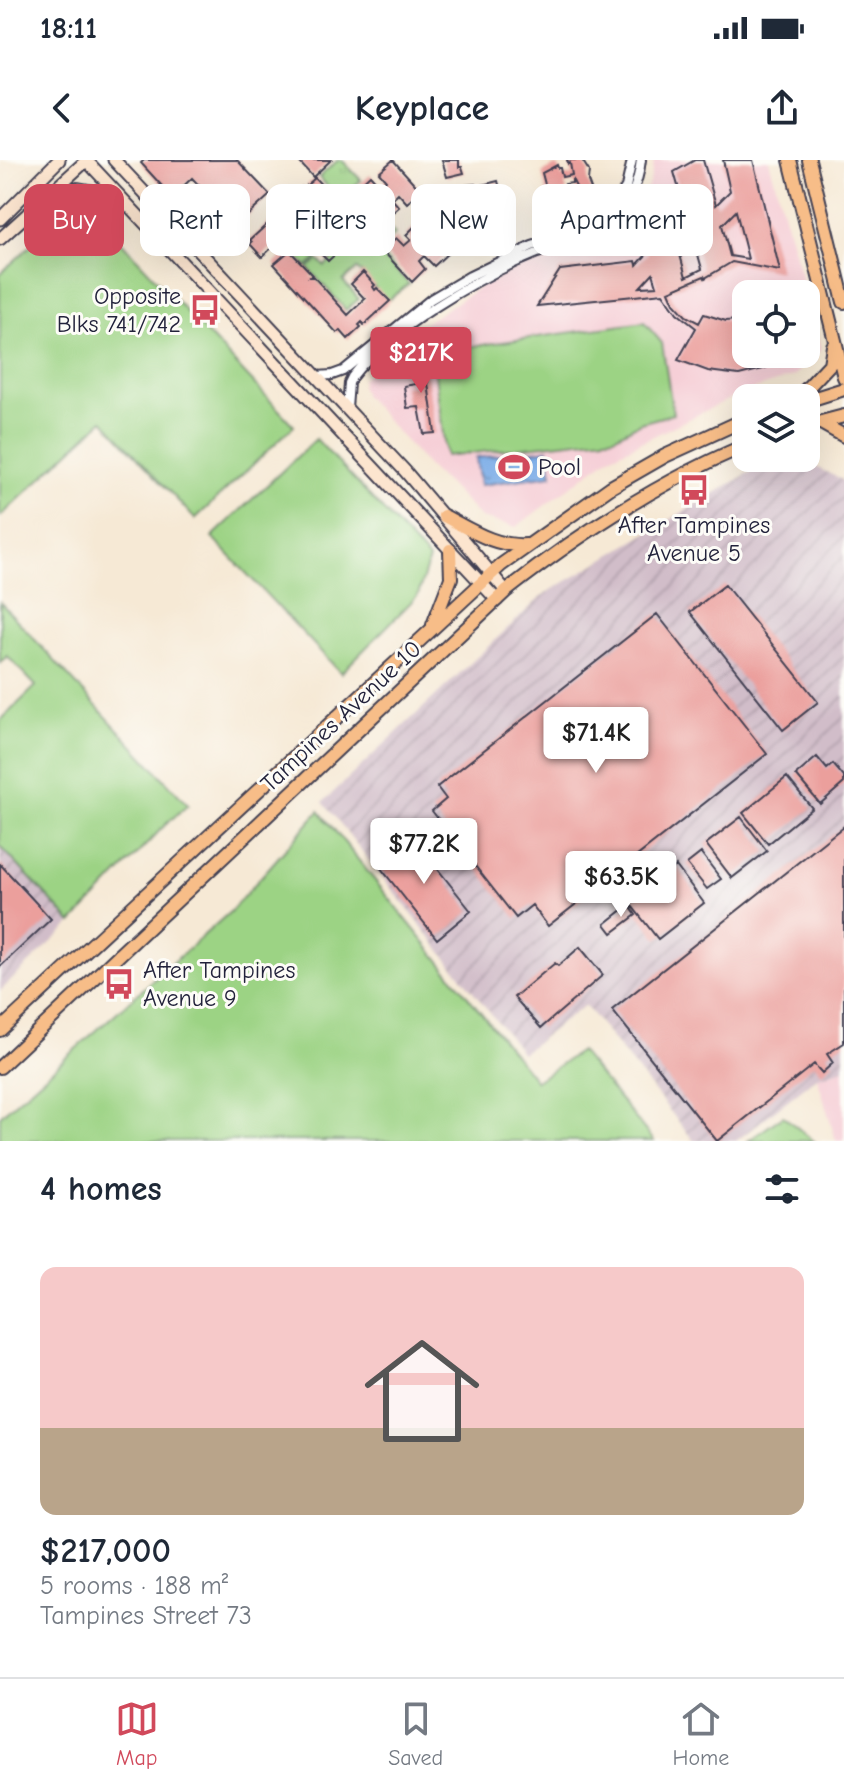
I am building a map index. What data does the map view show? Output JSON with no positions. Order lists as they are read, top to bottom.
{
  "streets": {
    "main road": ["Tampines Avenue 10"]
  },
  "places": {
    "bus stop": ["Opposite Blks 741/742", "After Tampines Avenue 5", "After Tampines Avenue 9"],
    "sports": ["Pool"]
  },
  "page": {
    "status": "18:11",
    "header": "Keyplace",
    "chip": [
      "Buy",
      "Rent",
      "Filters",
      "New",
      "Apartment"
    ],
    "price": [
      "$217K",
      "$71.4K",
      "$77.2K",
      "$63.5K"
    ],
    "heading": "4 homes",
    "list": [
      {
        "name": "$217,000",
        "note": "5 rooms · 188 m² · Tampines Street 73"
      }
    ],
    "tabs": ["Map", "Saved", "Home"]
  }
}
